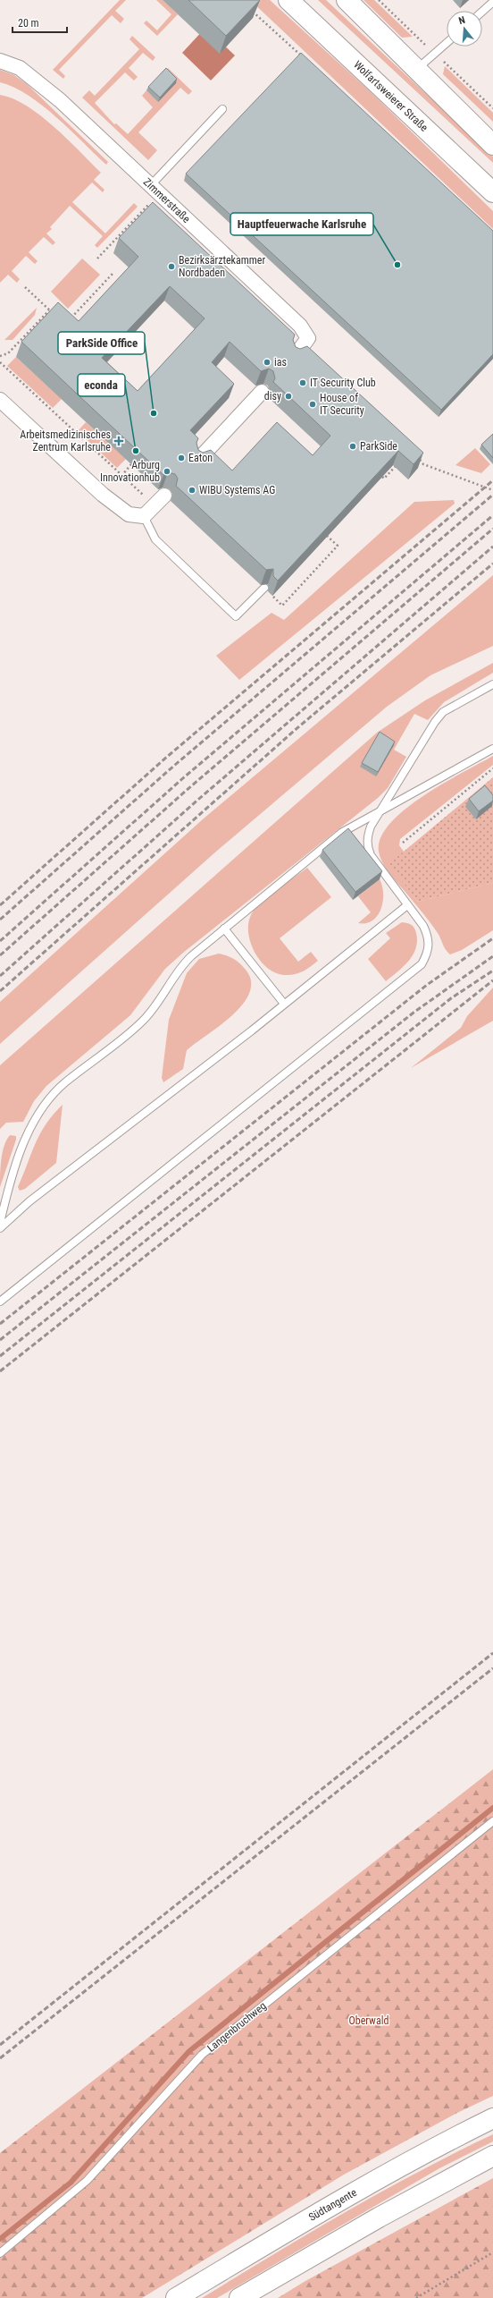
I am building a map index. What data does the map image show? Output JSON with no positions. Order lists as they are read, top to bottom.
{
  "streets": {
    "main road": ["Wolfartsweierer Straße", "Südtangente"],
    "street": ["Zimmerstraße"],
    "lane": ["Langenbruchweg"]
  },
  "parks": ["Oberwald"],
  "places": {
    "other": [
      "Hauptfeuerwache Karlsruhe",
      "Bezirksärztekammer Nordbaden",
      "ias",
      "IT Security Club",
      "disy",
      "House of IT Security",
      "ParkSide Office",
      "ParkSide",
      "econda",
      "Eaton",
      "Arburg Innovationhub",
      "WIBU Systems AG"
    ],
    "health": ["Arbeitsmedizinisches Zentrum Karlsruhe"]
  },
  "scale_bar": "20 m",
  "north": "top"
}
